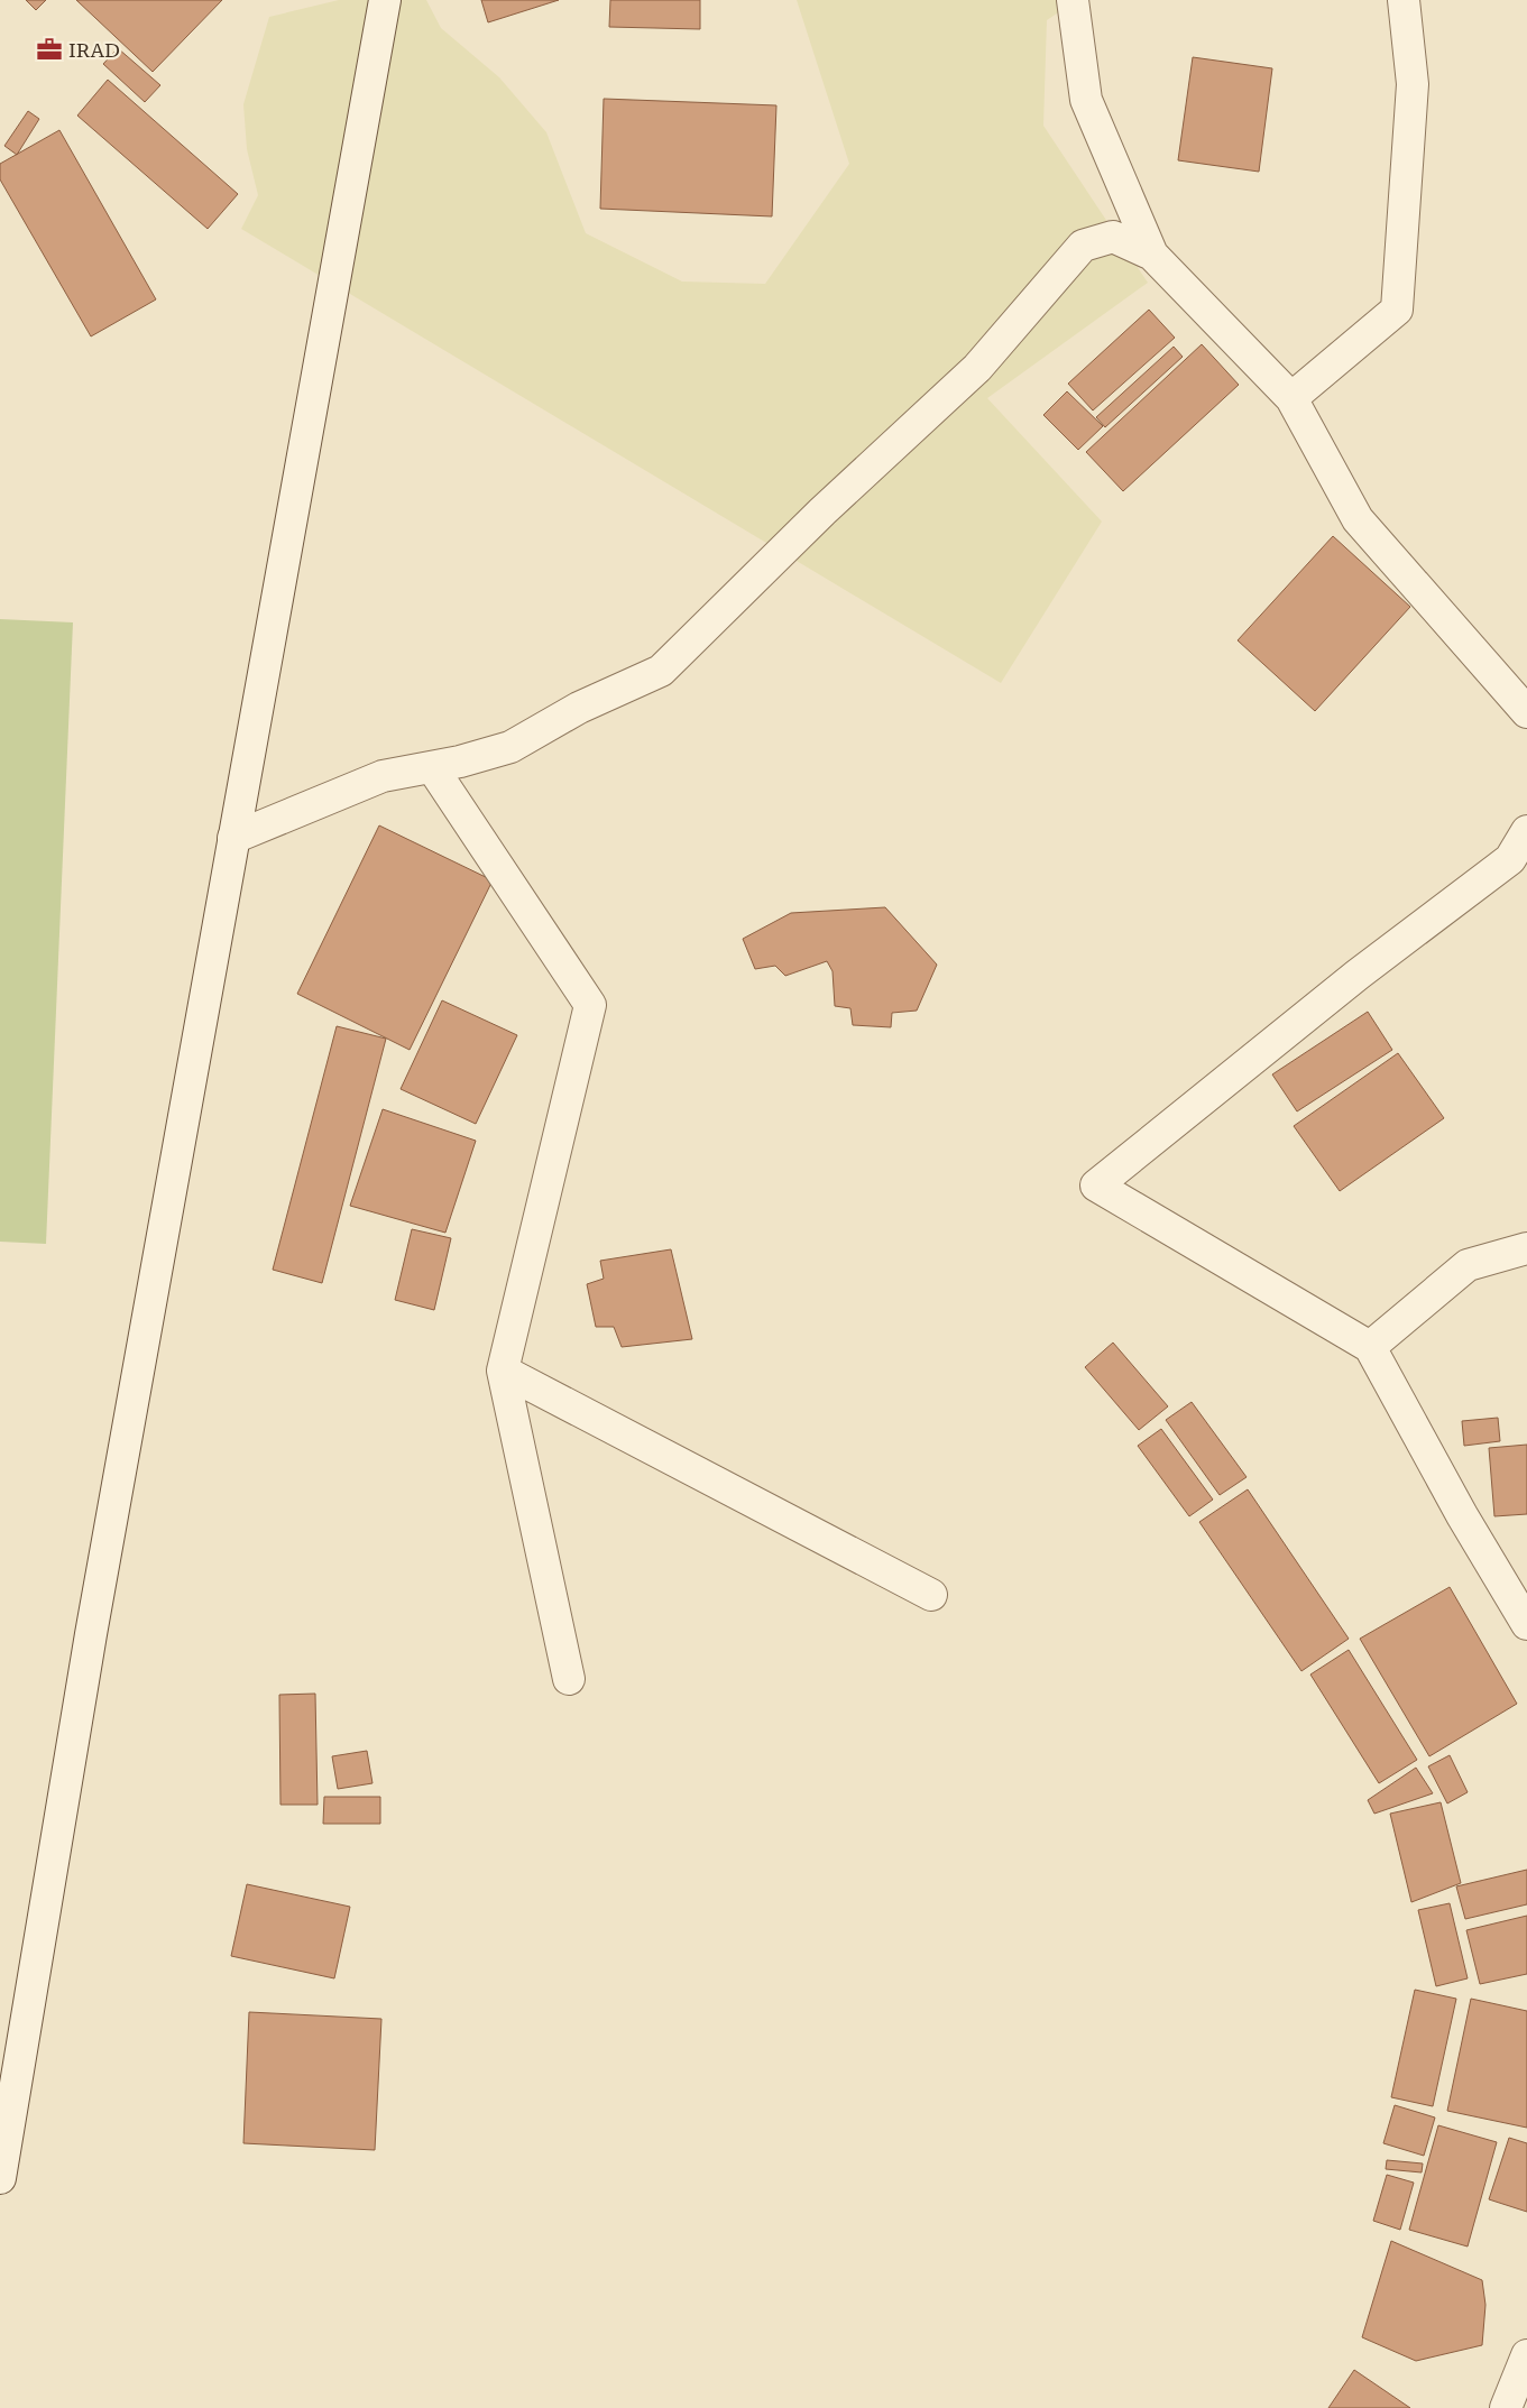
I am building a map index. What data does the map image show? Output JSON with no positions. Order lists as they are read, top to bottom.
{
  "places": {
    "office": ["IRAD"]
  }
}
